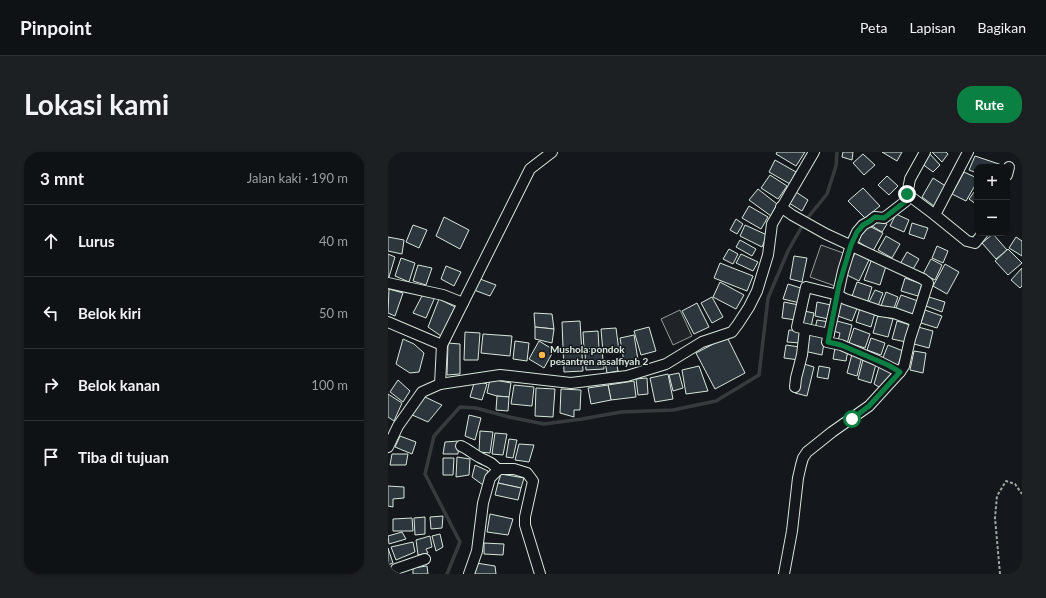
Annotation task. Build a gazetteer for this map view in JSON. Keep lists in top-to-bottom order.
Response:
{
  "places": ["Mushola pondok pesantren assalfiyah 2"],
  "page": {
    "header": "Pinpoint",
    "nav": ["Peta", "Lapisan", "Bagikan"],
    "buttons": "Rute",
    "title": "Lokasi kami",
    "heading": ["3 mnt", "Jalan kaki · 190 m"],
    "map_buttons": ["+", "−"],
    "list": [
      ["Lurus", "40 m"],
      ["Belok kiri", "50 m"],
      ["Belok kanan", "100 m"],
      "Tiba di tujuan"
    ]
  }
}
